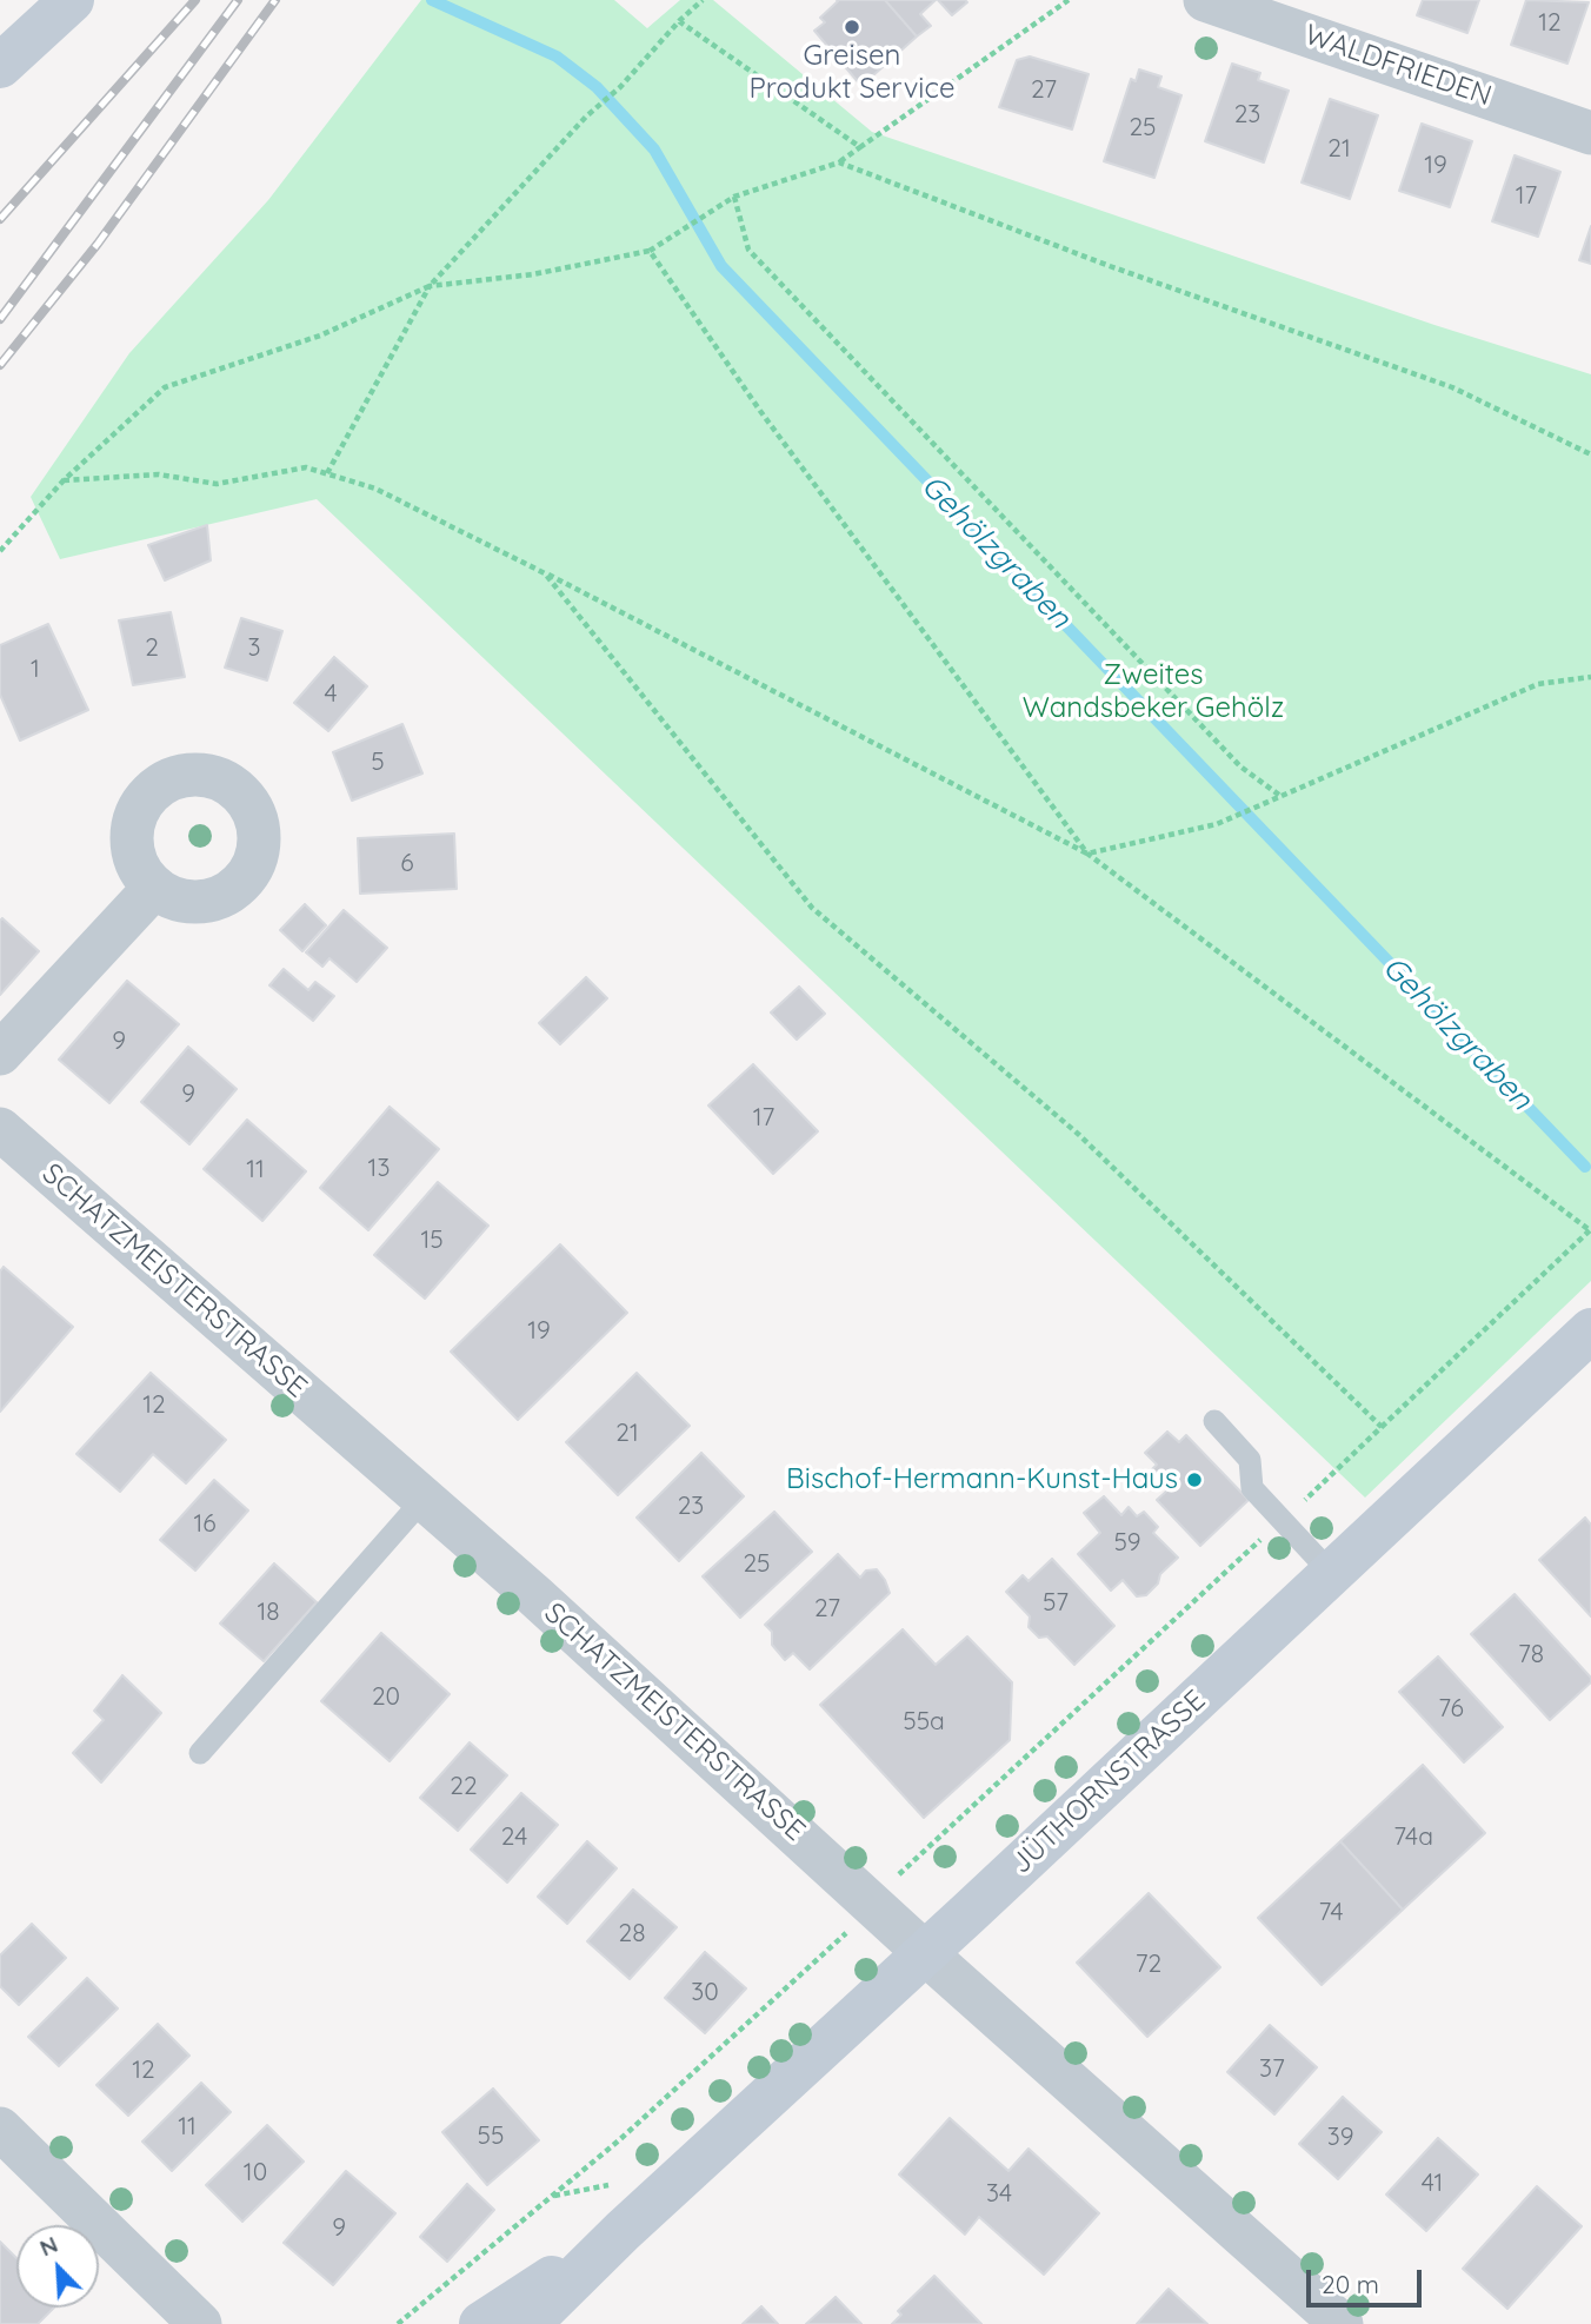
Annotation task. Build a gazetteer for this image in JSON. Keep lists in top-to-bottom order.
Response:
{
  "streets": {
    "street": ["WALDFRIEDEN", "SCHATZMEISTERSTRASSE", "JÜTHORNSTRASSE"]
  },
  "crossings": [
    ["SCHATZMEISTERSTRASSE", "JÜTHORNSTRASSE"]
  ],
  "water": ["Gehölzgraben"],
  "parks": ["Zweites Wandsbeker Gehölz"],
  "places": ["Greisen Produkt Service", "Bischof-Hermann-Kunst-Haus"],
  "house_numbers": [
    "12",
    "27",
    "23",
    "25",
    "21",
    "19",
    "17",
    "2",
    "3",
    "1",
    "4",
    "5",
    "6",
    "9",
    "9",
    "17",
    "13",
    "11",
    "15",
    "19",
    "12",
    "21",
    "23",
    "16",
    "59",
    "25",
    "57",
    "27",
    "18",
    "78",
    "20",
    "76",
    "55a",
    "22",
    "24",
    "74a",
    "74",
    "28",
    "72",
    "30",
    "37",
    "12",
    "11",
    "55",
    "39",
    "10",
    "41",
    "34",
    "9"
  ],
  "scale_bar": "20 m",
  "north": "top left"
}
